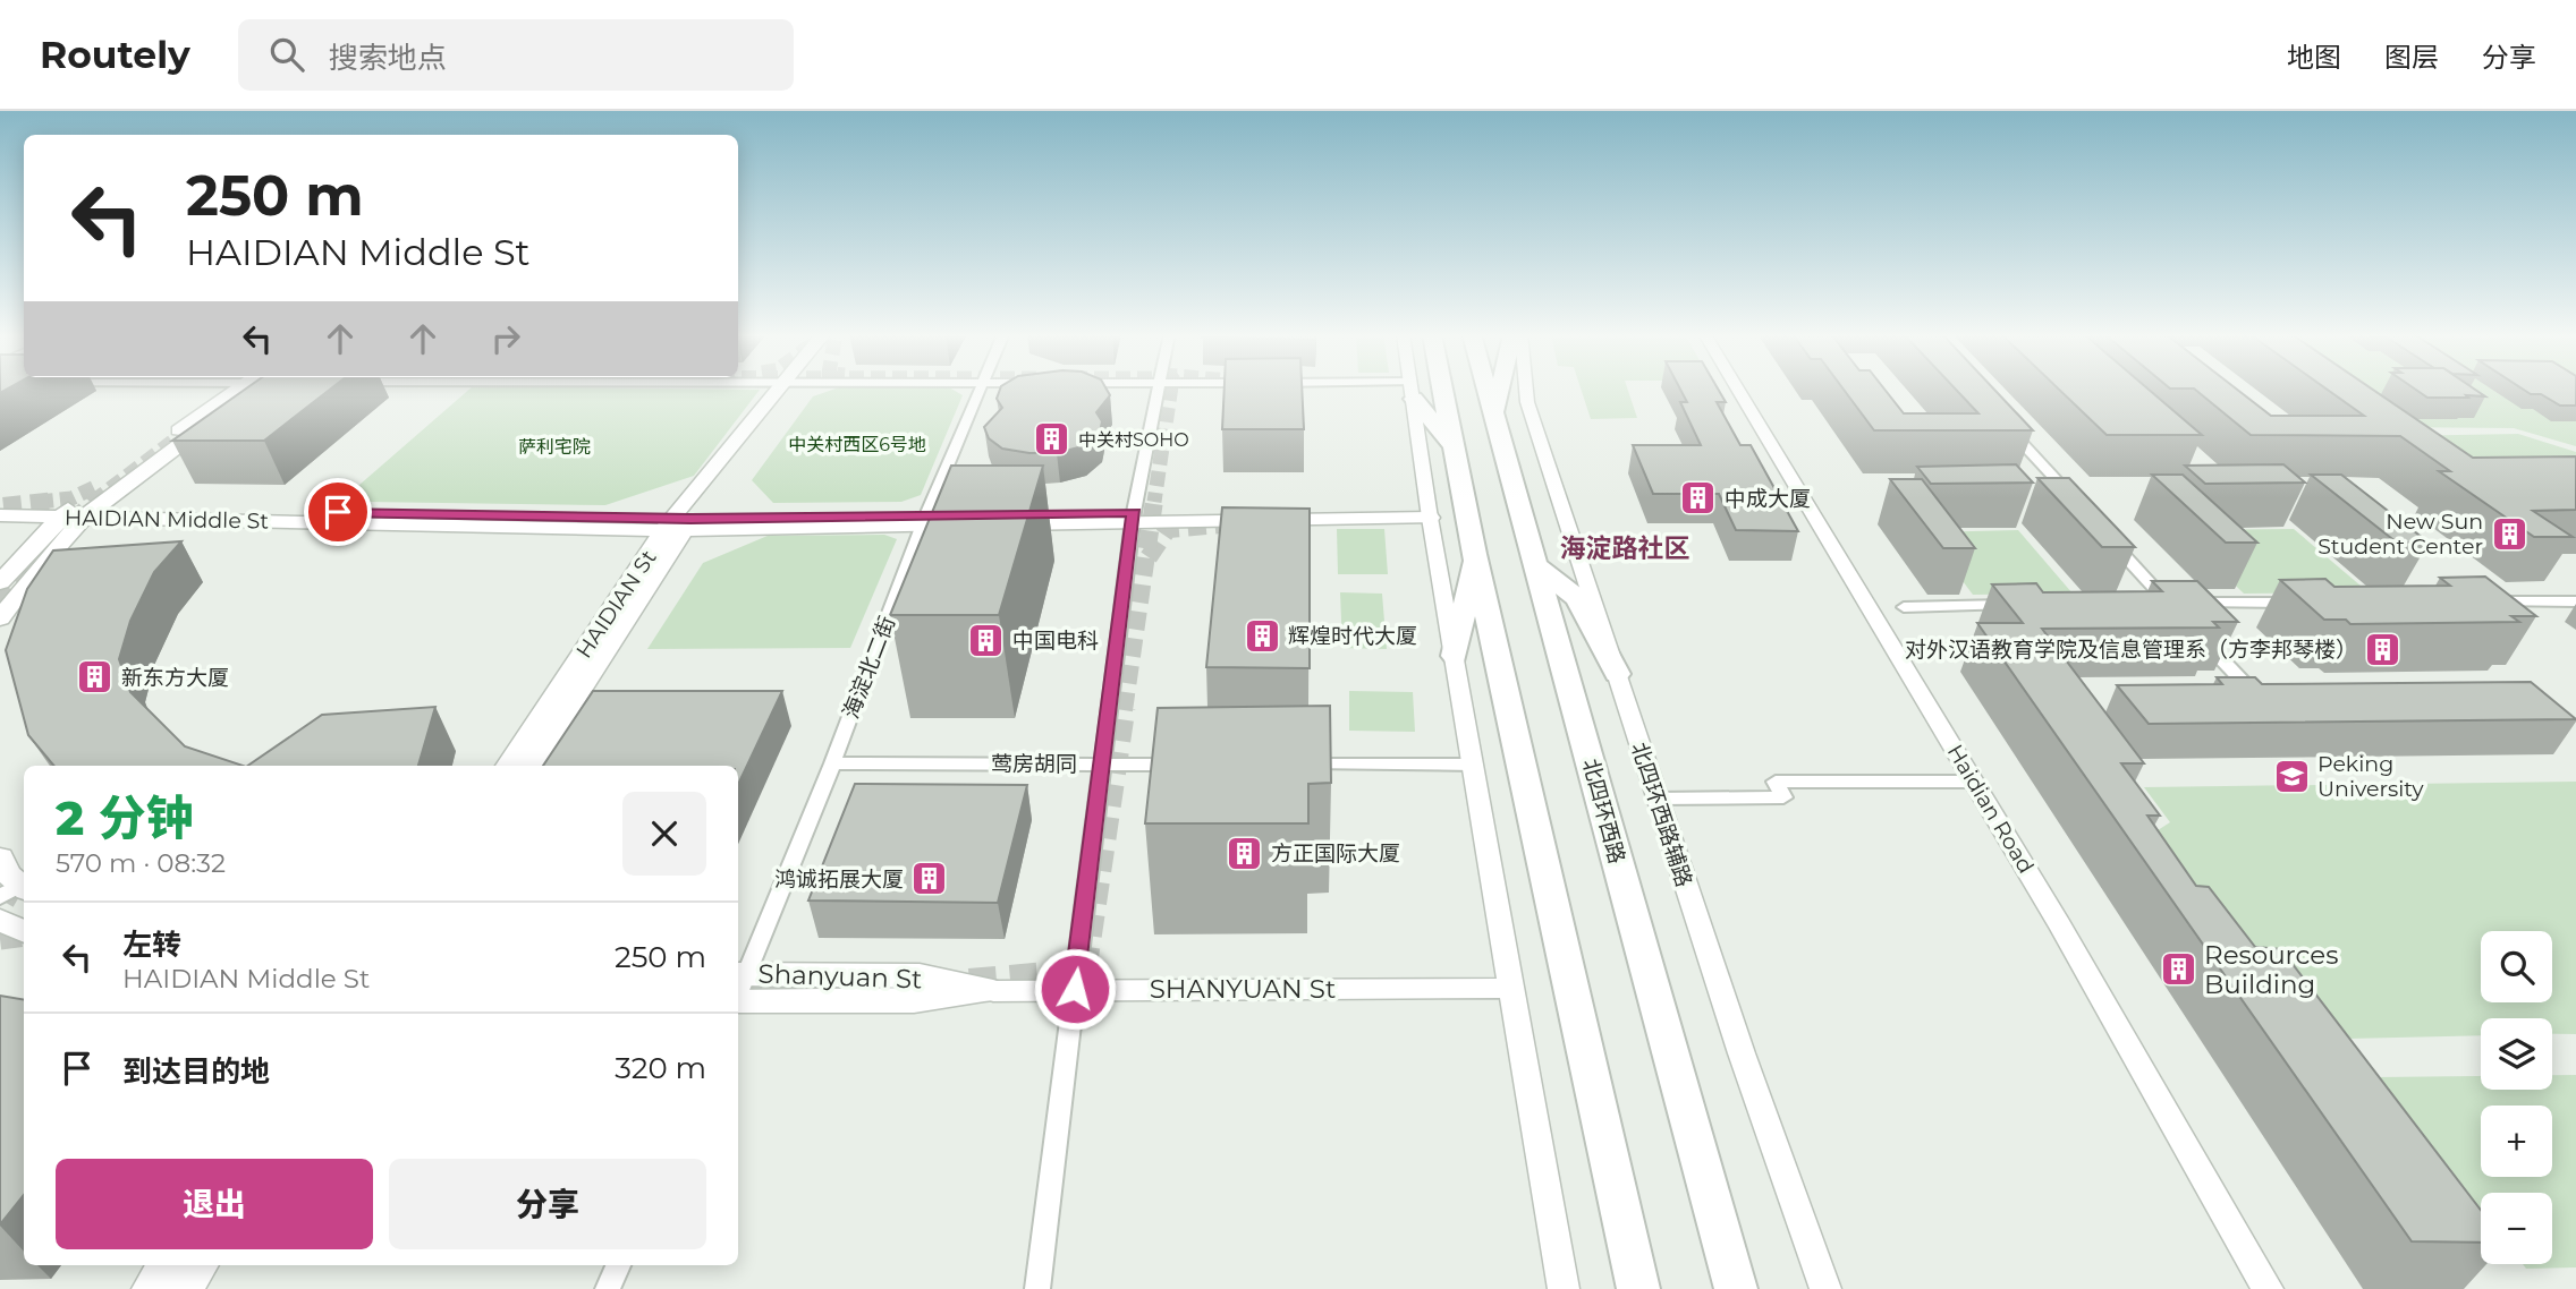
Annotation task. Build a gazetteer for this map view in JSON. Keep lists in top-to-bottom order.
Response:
{
  "streets": {
    "highway": ["北四环西路"],
    "main road": ["HAIDIAN Middle St", "HAIDIAN St", "SHANYUAN St"],
    "street": [
      "海淀北二街",
      "莺房胡同",
      "Haidian Road",
      "北四环西路辅路"
    ]
  },
  "crossings": [
    ["HAIDIAN Middle St", "HAIDIAN St"],
    ["HAIDIAN Middle St", "海淀北二街"],
    ["海淀北二街", "莺房胡同"]
  ],
  "districts": ["海淀路社区"],
  "parks": ["中关村西区6号地", "萨利宅院"],
  "places": {
    "building": [
      "中关村SOHO",
      "中成大厦",
      "New Sun Student Center",
      "辉煌时代大厦",
      "中国电科",
      "对外汉语教育学院及信息管理系（方李邦琴楼）",
      "新东方大厦",
      "方正国际大厦",
      "鸿诚拓展大厦",
      "Resources Building"
    ],
    "school or university": ["Peking University"]
  },
  "page": {
    "header": "Routely",
    "search": "搜索地点",
    "nav": ["地图", "图层", "分享"],
    "turn": ["250 m", "HAIDIAN Middle St"],
    "heading": ["2 分钟", "570 m · 08:32"],
    "list": [
      {
        "name": "左转",
        "note": "HAIDIAN Middle St",
        "value": "250 m"
      },
      {
        "name": "到达目的地",
        "value": "320 m"
      }
    ],
    "map_buttons": ["+", "−"],
    "buttons": ["退出", "分享"]
  }
}
